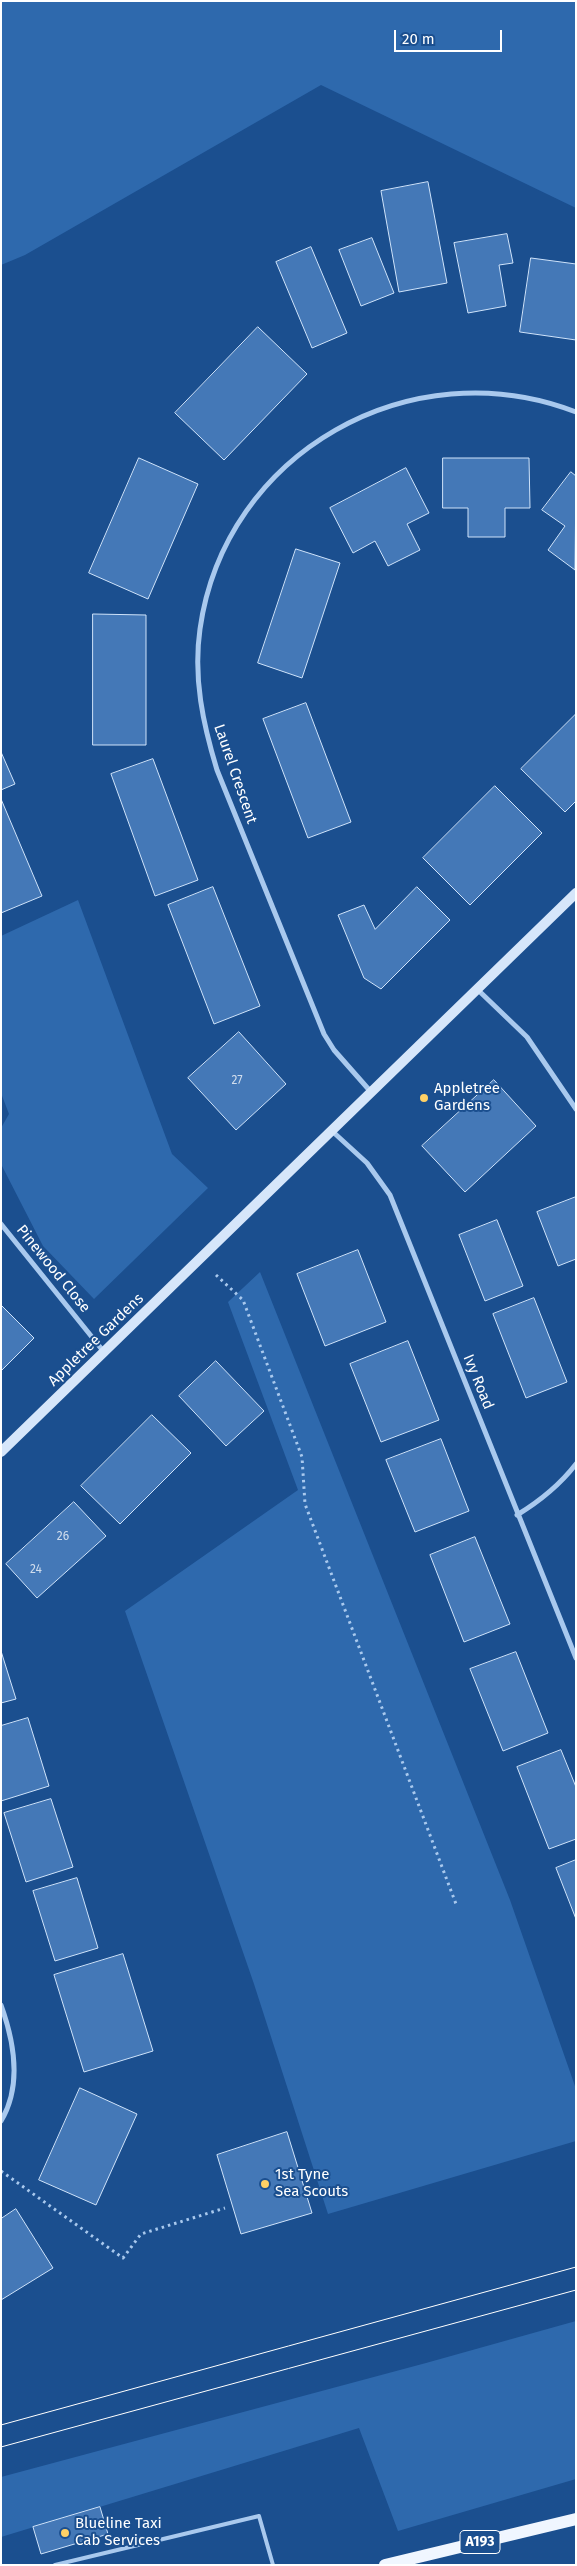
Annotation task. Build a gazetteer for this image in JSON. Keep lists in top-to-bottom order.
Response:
{
  "streets": {
    "main road": ["A193"],
    "street": [
      "Laurel Crescent",
      "Pinewood Close",
      "Appletree Gardens",
      "Ivy Road"
    ]
  },
  "crossings": [
    ["Laurel Crescent", "Appletree Gardens"],
    ["Pinewood Close", "Appletree Gardens"],
    ["Appletree Gardens", "Ivy Road"]
  ],
  "places": ["Appletree Gardens", "1st Tyne Sea Scouts", "Blueline Taxi Cab Services"],
  "house_numbers": ["27", "26", "24"],
  "scale_bar": "20 m"
}
